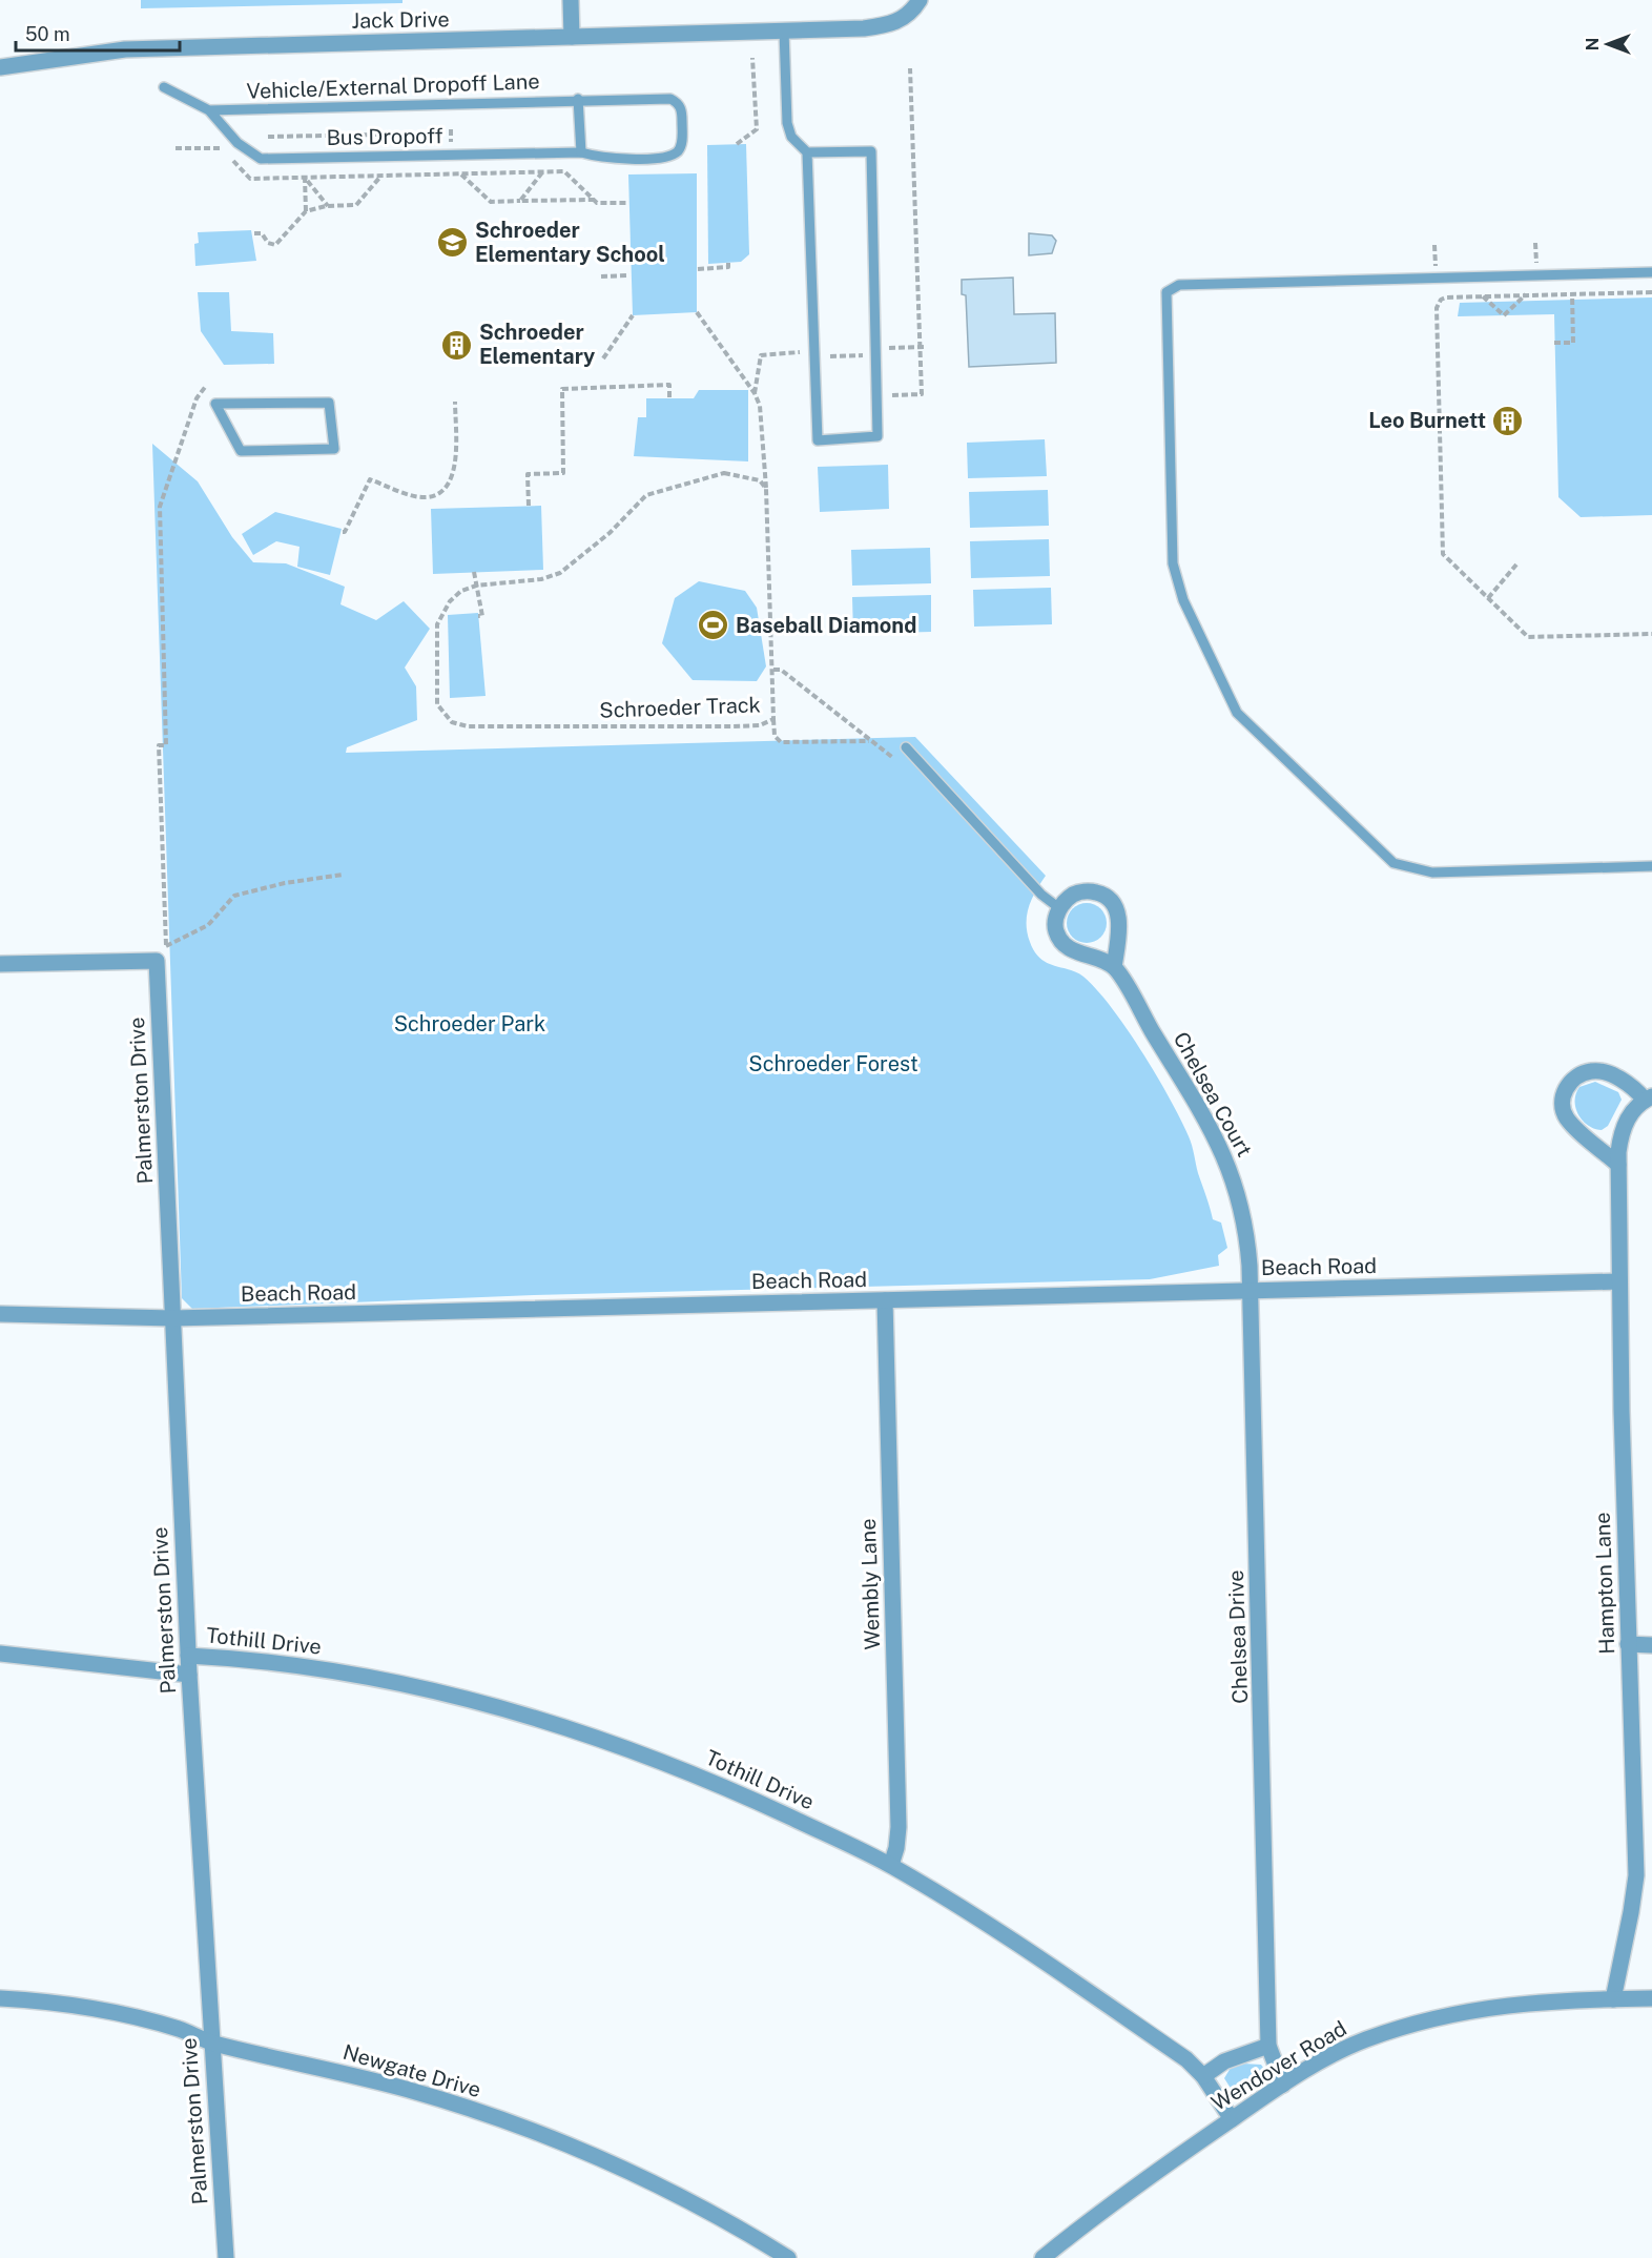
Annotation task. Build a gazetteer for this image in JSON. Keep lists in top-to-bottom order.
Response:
{
  "streets": {
    "street": [
      "Jack Drive",
      "Chelsea Court",
      "Palmerston Drive",
      "Beach Road",
      "Hampton Lane",
      "Wembly Lane",
      "Chelsea Drive",
      "Tothill Drive",
      "Wendover Road",
      "Newgate Drive"
    ],
    "lane": ["Vehicle/External Dropoff Lane", "Bus Dropoff"],
    "path": ["Schroeder Track"]
  },
  "crossings": [
    ["Vehicle/External Dropoff Lane", "Bus Dropoff"],
    ["Chelsea Court", "Beach Road"],
    ["Chelsea Court", "Chelsea Drive"],
    ["Palmerston Drive", "Beach Road"],
    ["Palmerston Drive", "Tothill Drive"],
    ["Palmerston Drive", "Newgate Drive"],
    ["Beach Road", "Hampton Lane"],
    ["Beach Road", "Wembly Lane"],
    ["Beach Road", "Chelsea Drive"],
    ["Hampton Lane", "Wendover Road"],
    ["Wembly Lane", "Tothill Drive"],
    ["Chelsea Drive", "Wendover Road"],
    ["Tothill Drive", "Wendover Road"]
  ],
  "parks": ["Schroeder Park", "Schroeder Forest"],
  "places": {
    "school or university": ["Schroeder Elementary School"],
    "building": ["Schroeder Elementary", "Leo Burnett"],
    "sports": ["Baseball Diamond"]
  },
  "scale_bar": "50 m",
  "north": "left"
}
